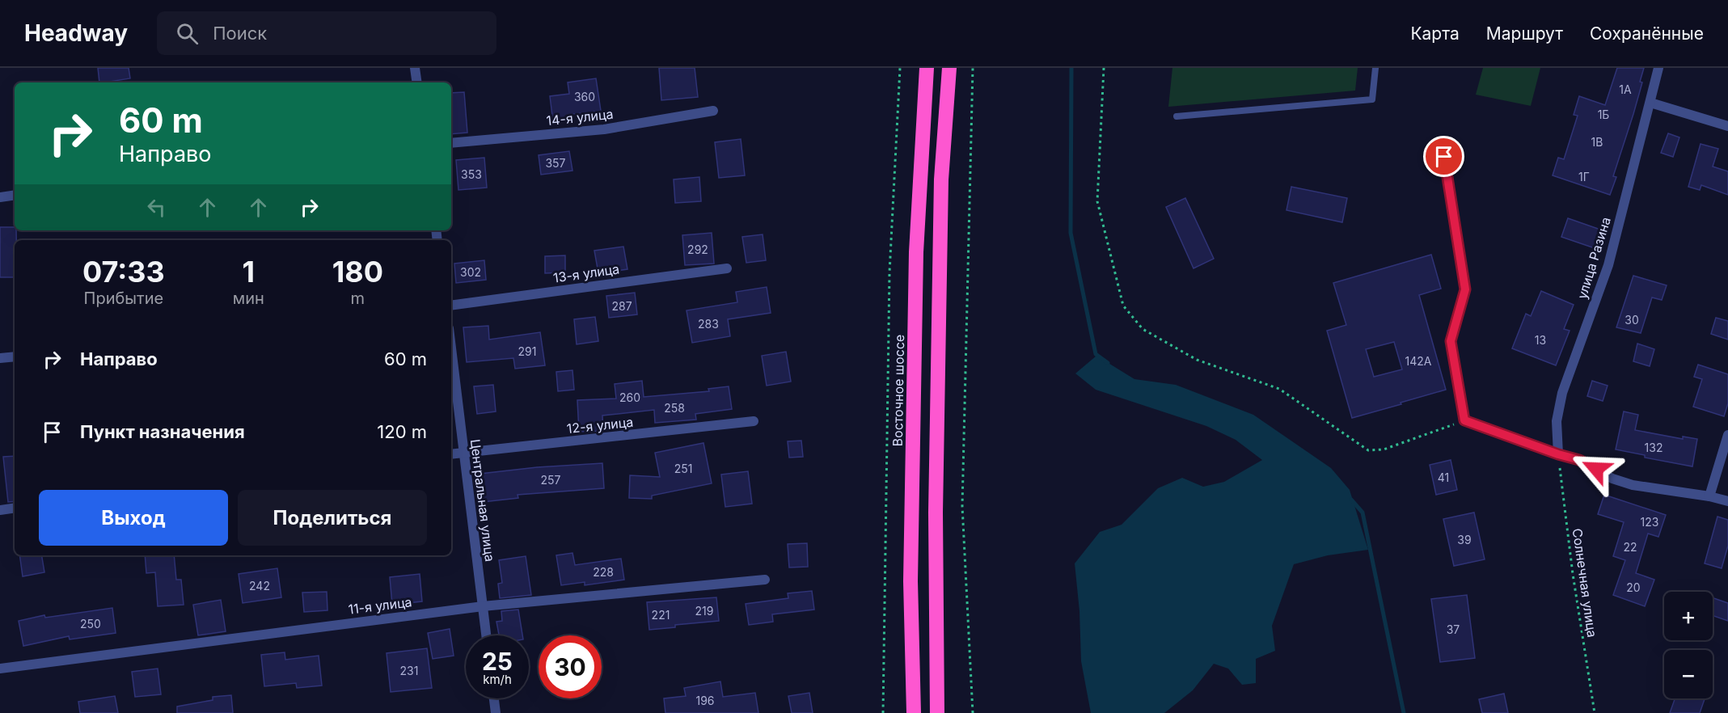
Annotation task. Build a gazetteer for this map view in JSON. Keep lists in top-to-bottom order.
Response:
{
  "streets": {
    "highway": ["Восточное шоссе"],
    "street": [
      "14-я улица",
      "улица Разина",
      "13-я улица",
      "12-я улица",
      "Центральная улица",
      "11-я улица"
    ],
    "path": ["Солнечная улица"]
  },
  "crossings": [
    ["улица Разина", "Солнечная улица"],
    ["12-я улица", "Центральная улица"],
    ["Центральная улица", "11-я улица"]
  ],
  "house_numbers": [
    "1А",
    "360",
    "1Б",
    "1В",
    "357",
    "353",
    "1Г",
    "292",
    "302",
    "287",
    "30",
    "283",
    "1З",
    "291",
    "142А",
    "260",
    "258",
    "132",
    "251",
    "41",
    "257",
    "123",
    "39",
    "22",
    "228",
    "242",
    "20",
    "219",
    "221",
    "250",
    "37",
    "231",
    "196"
  ],
  "page": {
    "header": "Headway",
    "search": "Поиск",
    "nav": ["Карта", "Маршрут", "Сохранённые"],
    "turn": ["60 m", "Направо"],
    "eta": [
      "07:33",
      "Прибытие",
      "1",
      "мин",
      "180",
      "m"
    ],
    "list": [
      {
        "name": "Направо",
        "value": "60 m"
      },
      {
        "name": "Пункт назначения",
        "value": "120 m"
      }
    ],
    "buttons": ["Выход", "Поделиться"],
    "map_buttons": ["+", "−"],
    "speed": "25 km/h",
    "limit": "30"
  }
}
